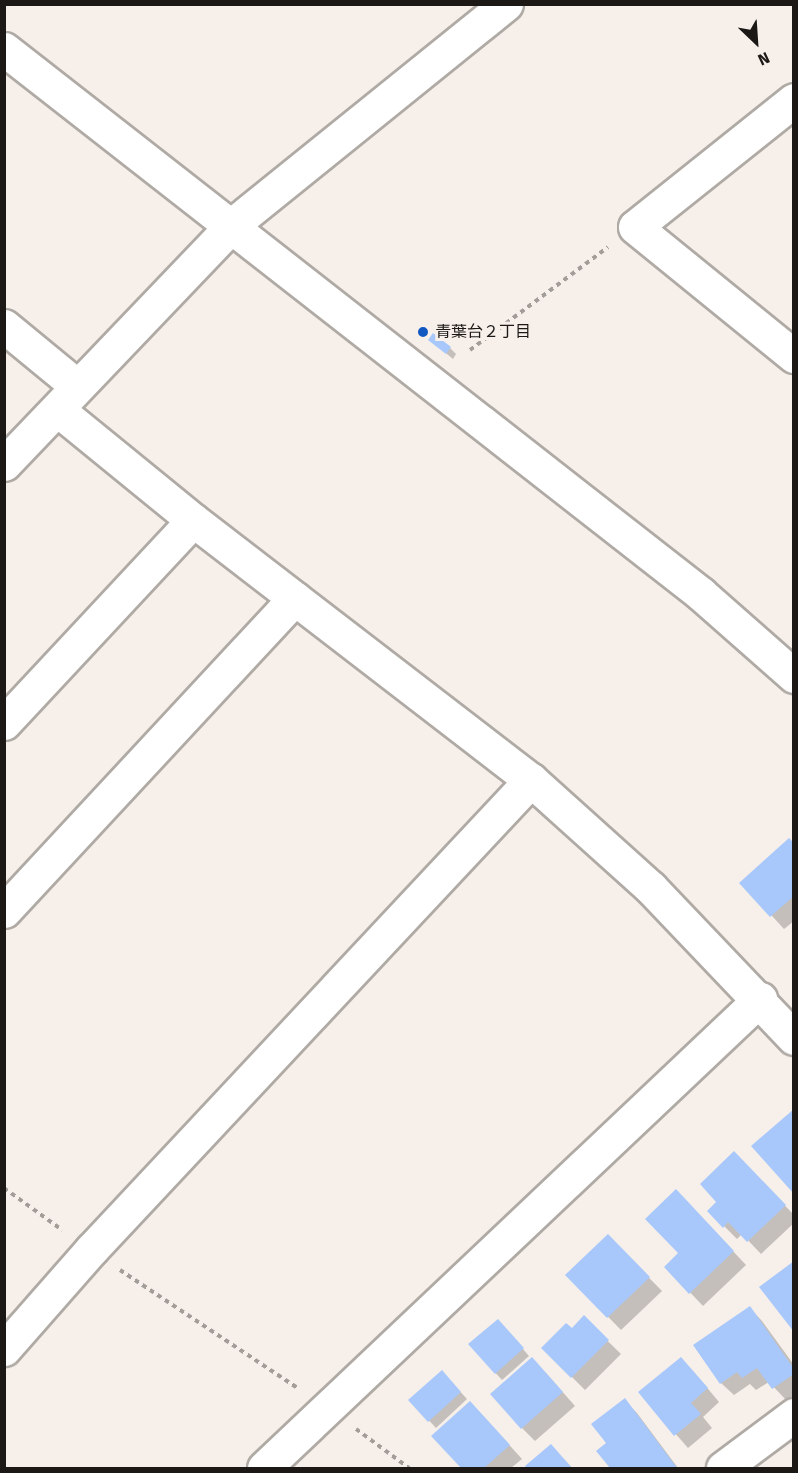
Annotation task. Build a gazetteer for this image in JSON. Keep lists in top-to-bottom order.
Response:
{
  "places": ["青葉台２丁目"],
  "north": "bottom right"
}
